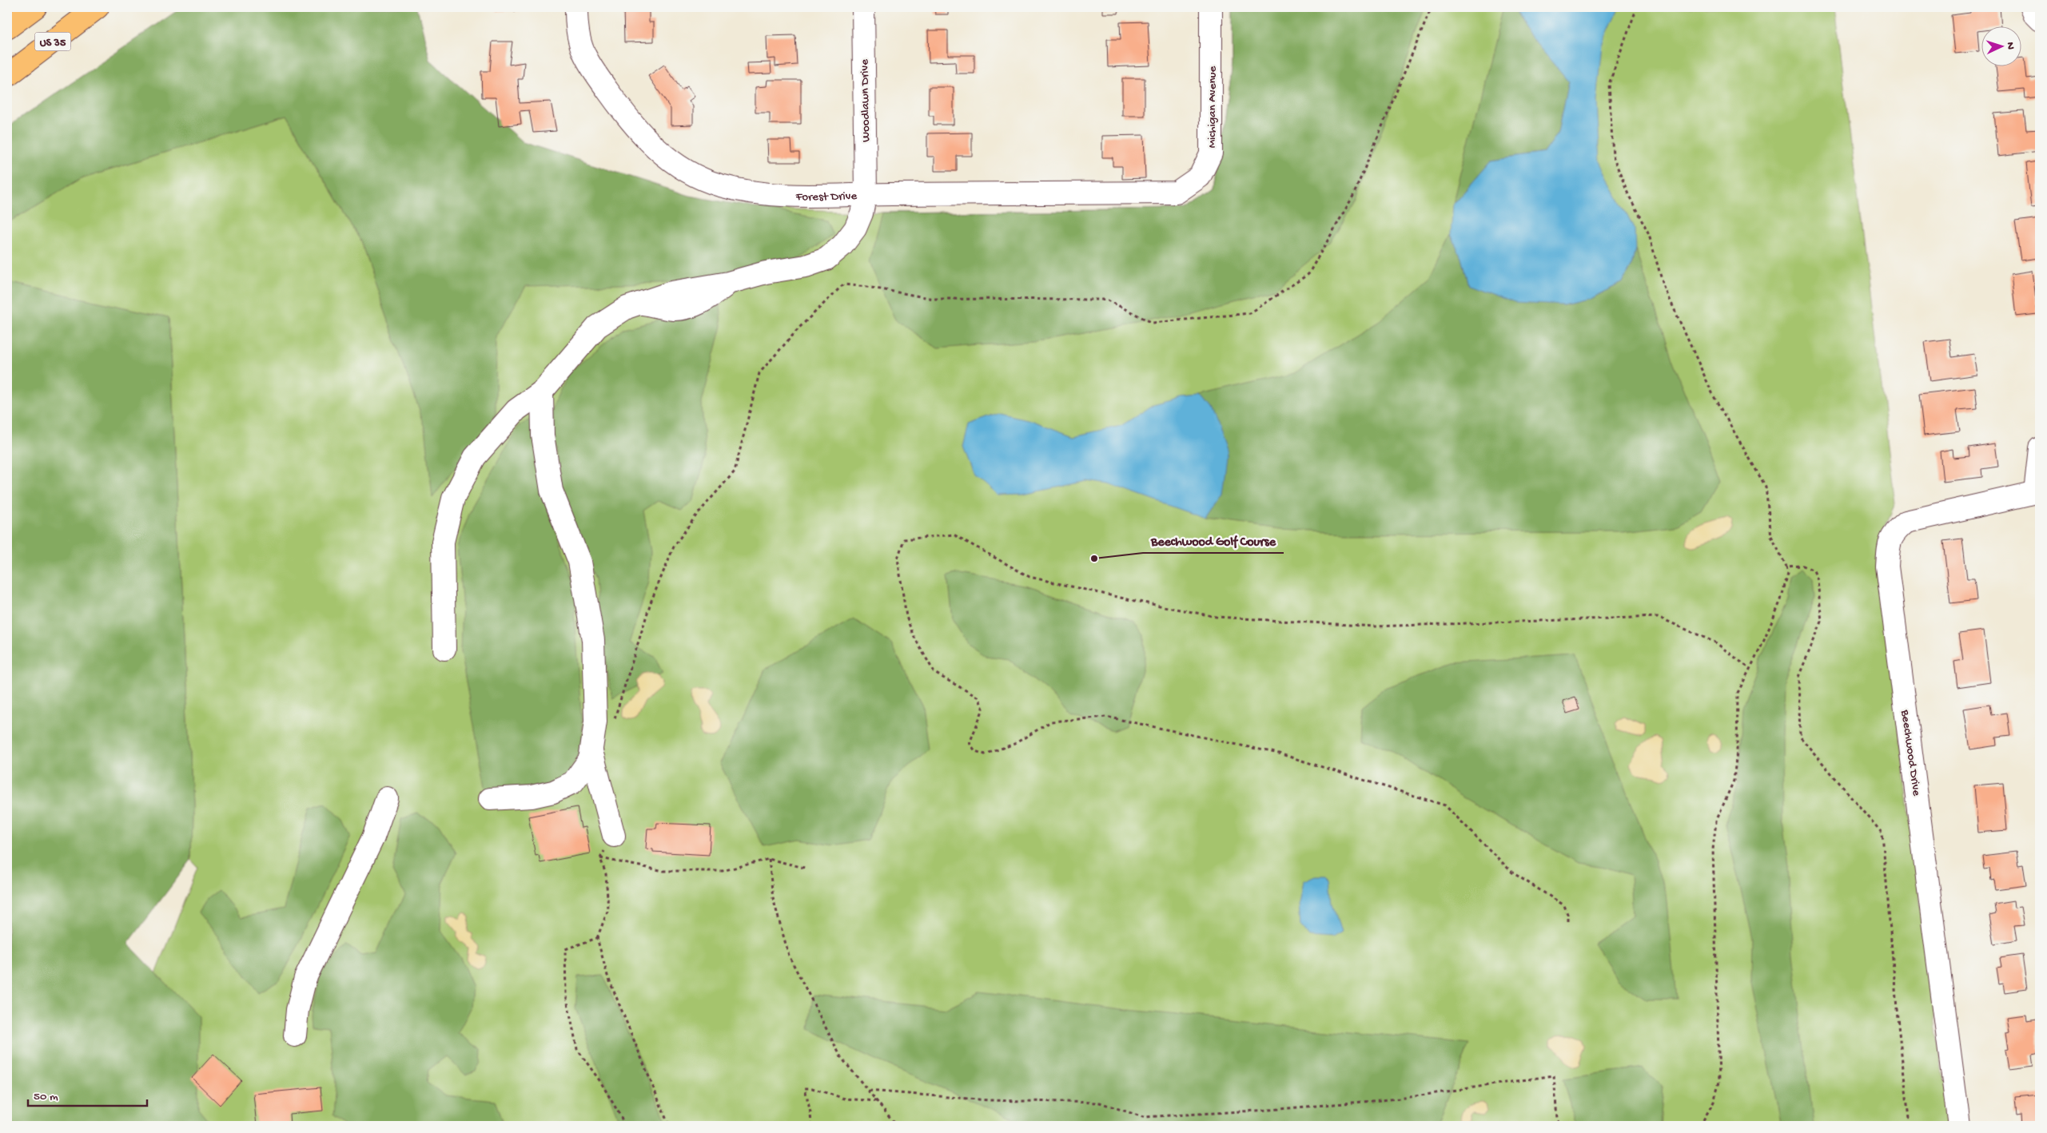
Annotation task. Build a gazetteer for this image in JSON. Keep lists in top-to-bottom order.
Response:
{
  "streets": {
    "main road": ["US 35"],
    "street": [
      "Woodlawn Drive",
      "Michigan Avenue",
      "Forest Drive",
      "Beechwood Drive"
    ]
  },
  "crossings": [
    ["Woodlawn Drive", "Forest Drive"],
    ["Michigan Avenue", "Forest Drive"]
  ],
  "places": ["Beechwood Golf Course"],
  "scale_bar": "50 m",
  "north": "right"
}
